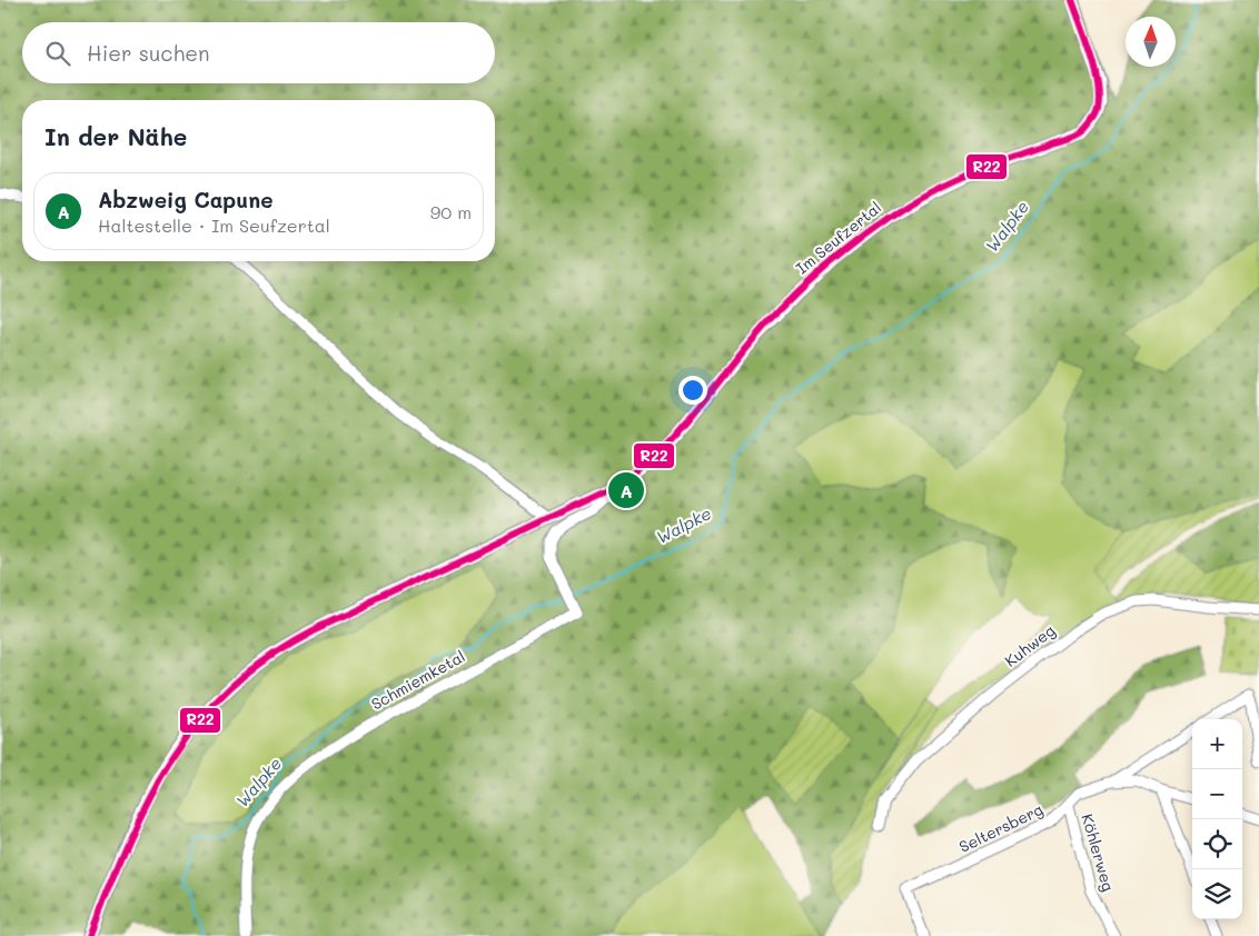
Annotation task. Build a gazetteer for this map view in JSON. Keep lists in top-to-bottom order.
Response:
{
  "streets": {
    "main road": ["Im Seufzertal"],
    "street": [
      "Kuhweg",
      "Schmiemketal",
      "Seltersberg",
      "Köhlerweg"
    ]
  },
  "crossings": [
    ["Im Seufzertal", "Schmiemketal"],
    ["Seltersberg", "Köhlerweg"]
  ],
  "water": ["Walpke"],
  "lines": ["transit line R22"],
  "north": "top",
  "page": {
    "search": "Hier suchen",
    "heading": "In der Nähe",
    "list": [
      {
        "mark": "A",
        "name": "Abzweig Capune",
        "note": "Haltestelle · Im Seufzertal",
        "value": "90 m"
      }
    ],
    "pins": "A",
    "map_buttons": ["+", "−"]
  }
}
